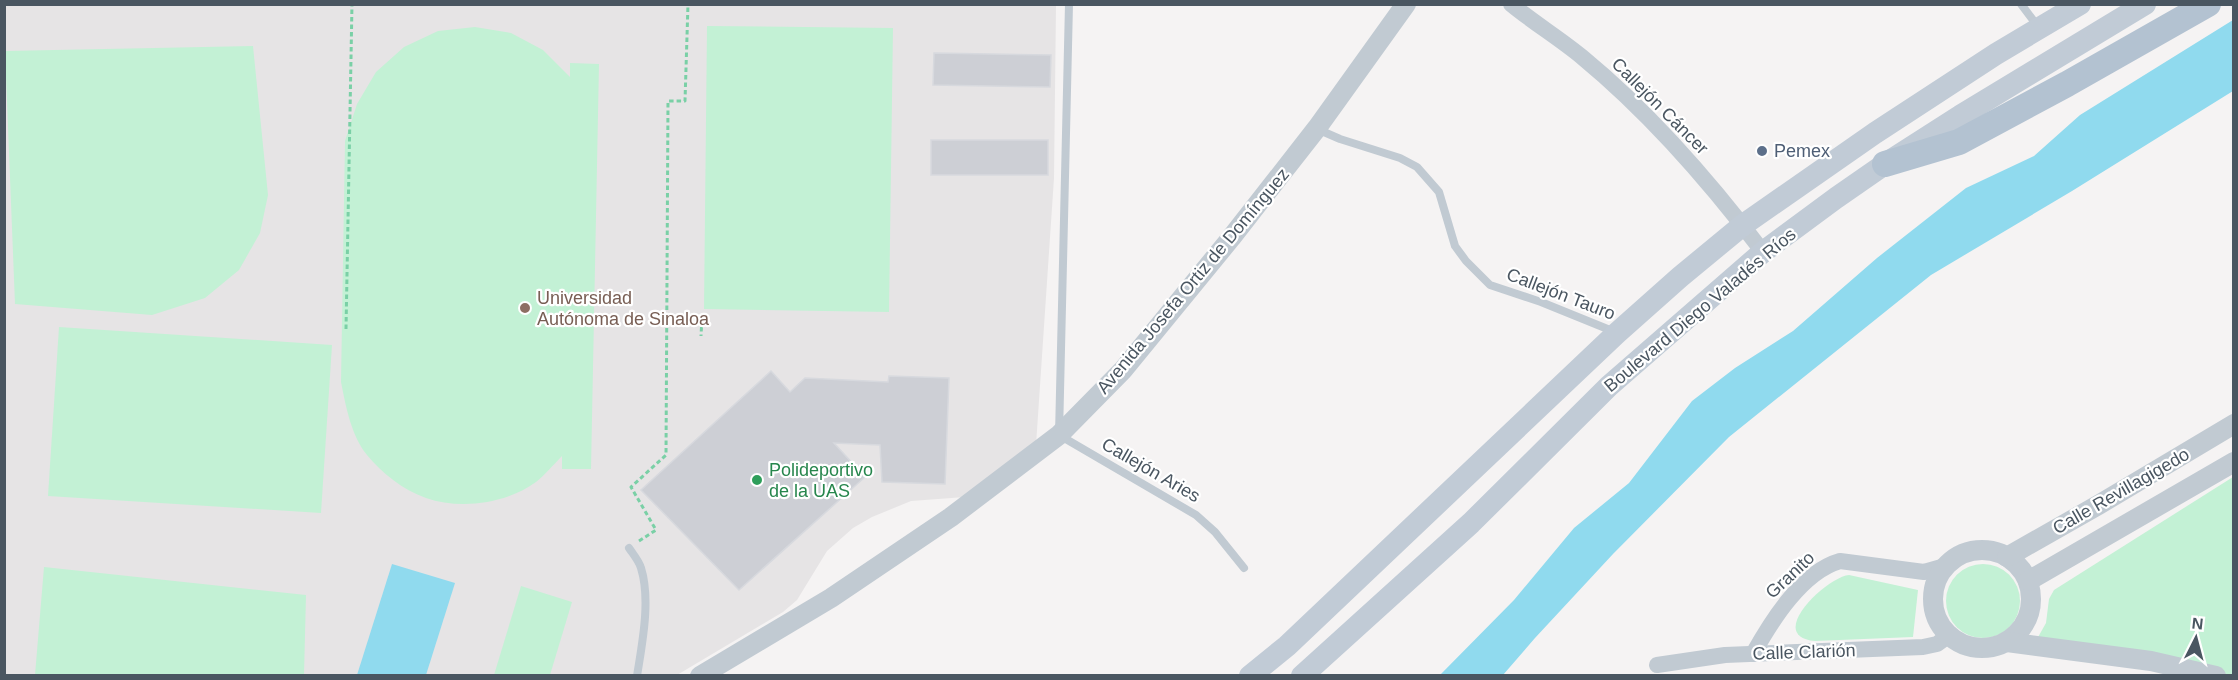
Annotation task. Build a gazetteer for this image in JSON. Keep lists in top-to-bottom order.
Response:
{
  "streets": {
    "main road": ["Boulevard Diego Valadés Ríos"],
    "street": [
      "Callejón Cáncer",
      "Avenida Josefa Ortiz de Domínguez",
      "Calle Revillagigedo",
      "Granito",
      "Calle Clarión"
    ],
    "lane": ["Callejón Tauro", "Callejón Aries"]
  },
  "crossings": [
    ["Callejón Cáncer", "Boulevard Diego Valadés Ríos"],
    ["Avenida Josefa Ortiz de Domínguez", "Callejón Tauro"],
    ["Avenida Josefa Ortiz de Domínguez", "Callejón Aries"],
    ["Callejón Tauro", "Boulevard Diego Valadés Ríos"],
    ["Calle Revillagigedo", "Granito"],
    ["Calle Revillagigedo", "Calle Clarión"],
    ["Granito", "Calle Clarión"]
  ],
  "places": ["Pemex", "Universidad Autónoma de Sinaloa", "Polideportivo de la UAS"],
  "north": "top"
}
